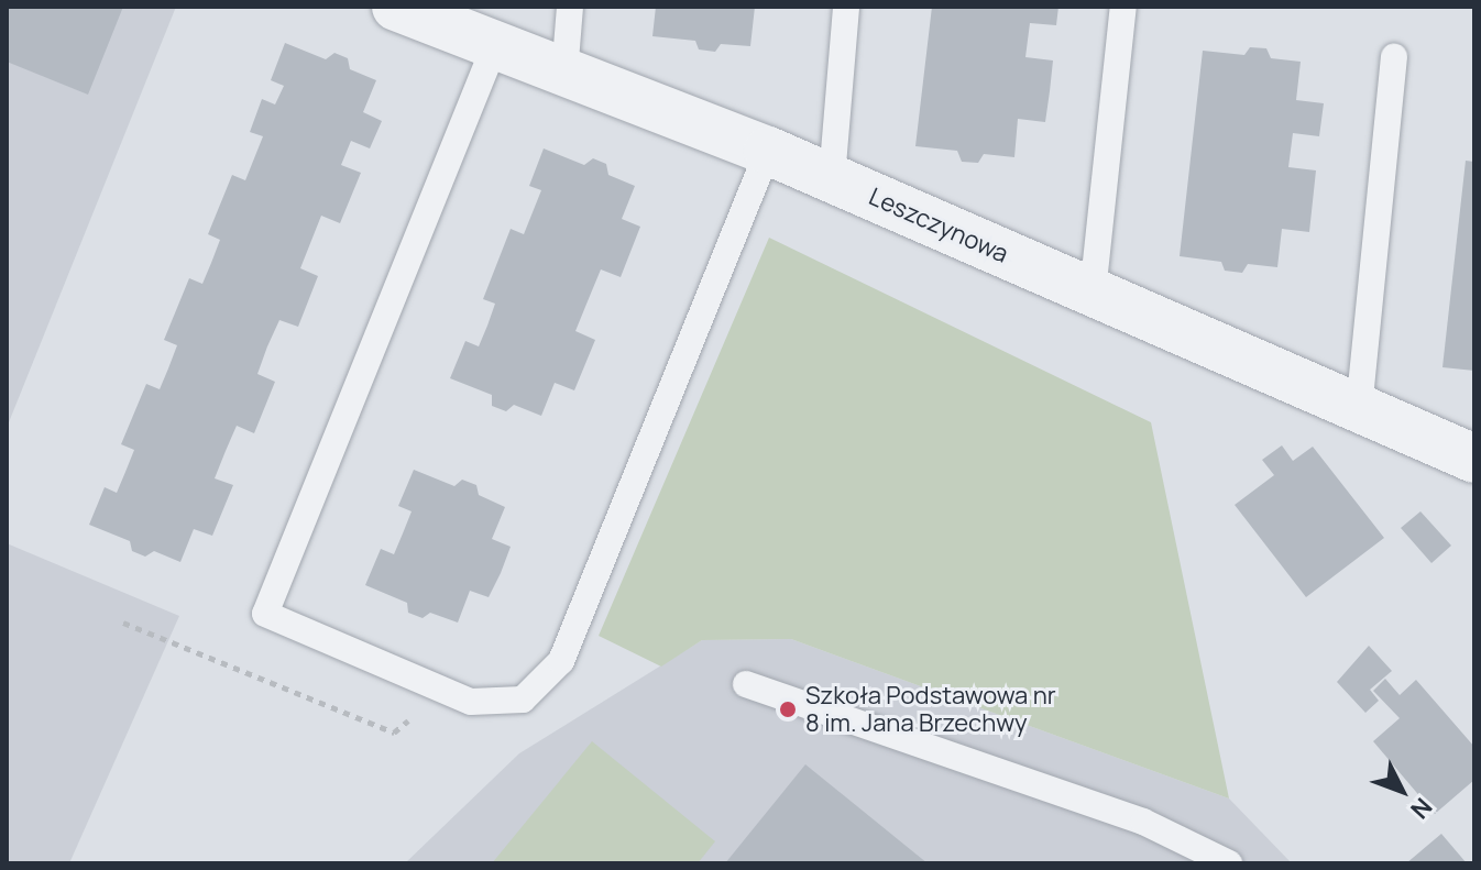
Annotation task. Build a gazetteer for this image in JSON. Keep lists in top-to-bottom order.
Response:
{
  "streets": {
    "street": ["Leszczynowa"]
  },
  "places": ["Szkoła Podstawowa nr 8 im. Jana Brzechwy"],
  "north": "bottom right"
}
